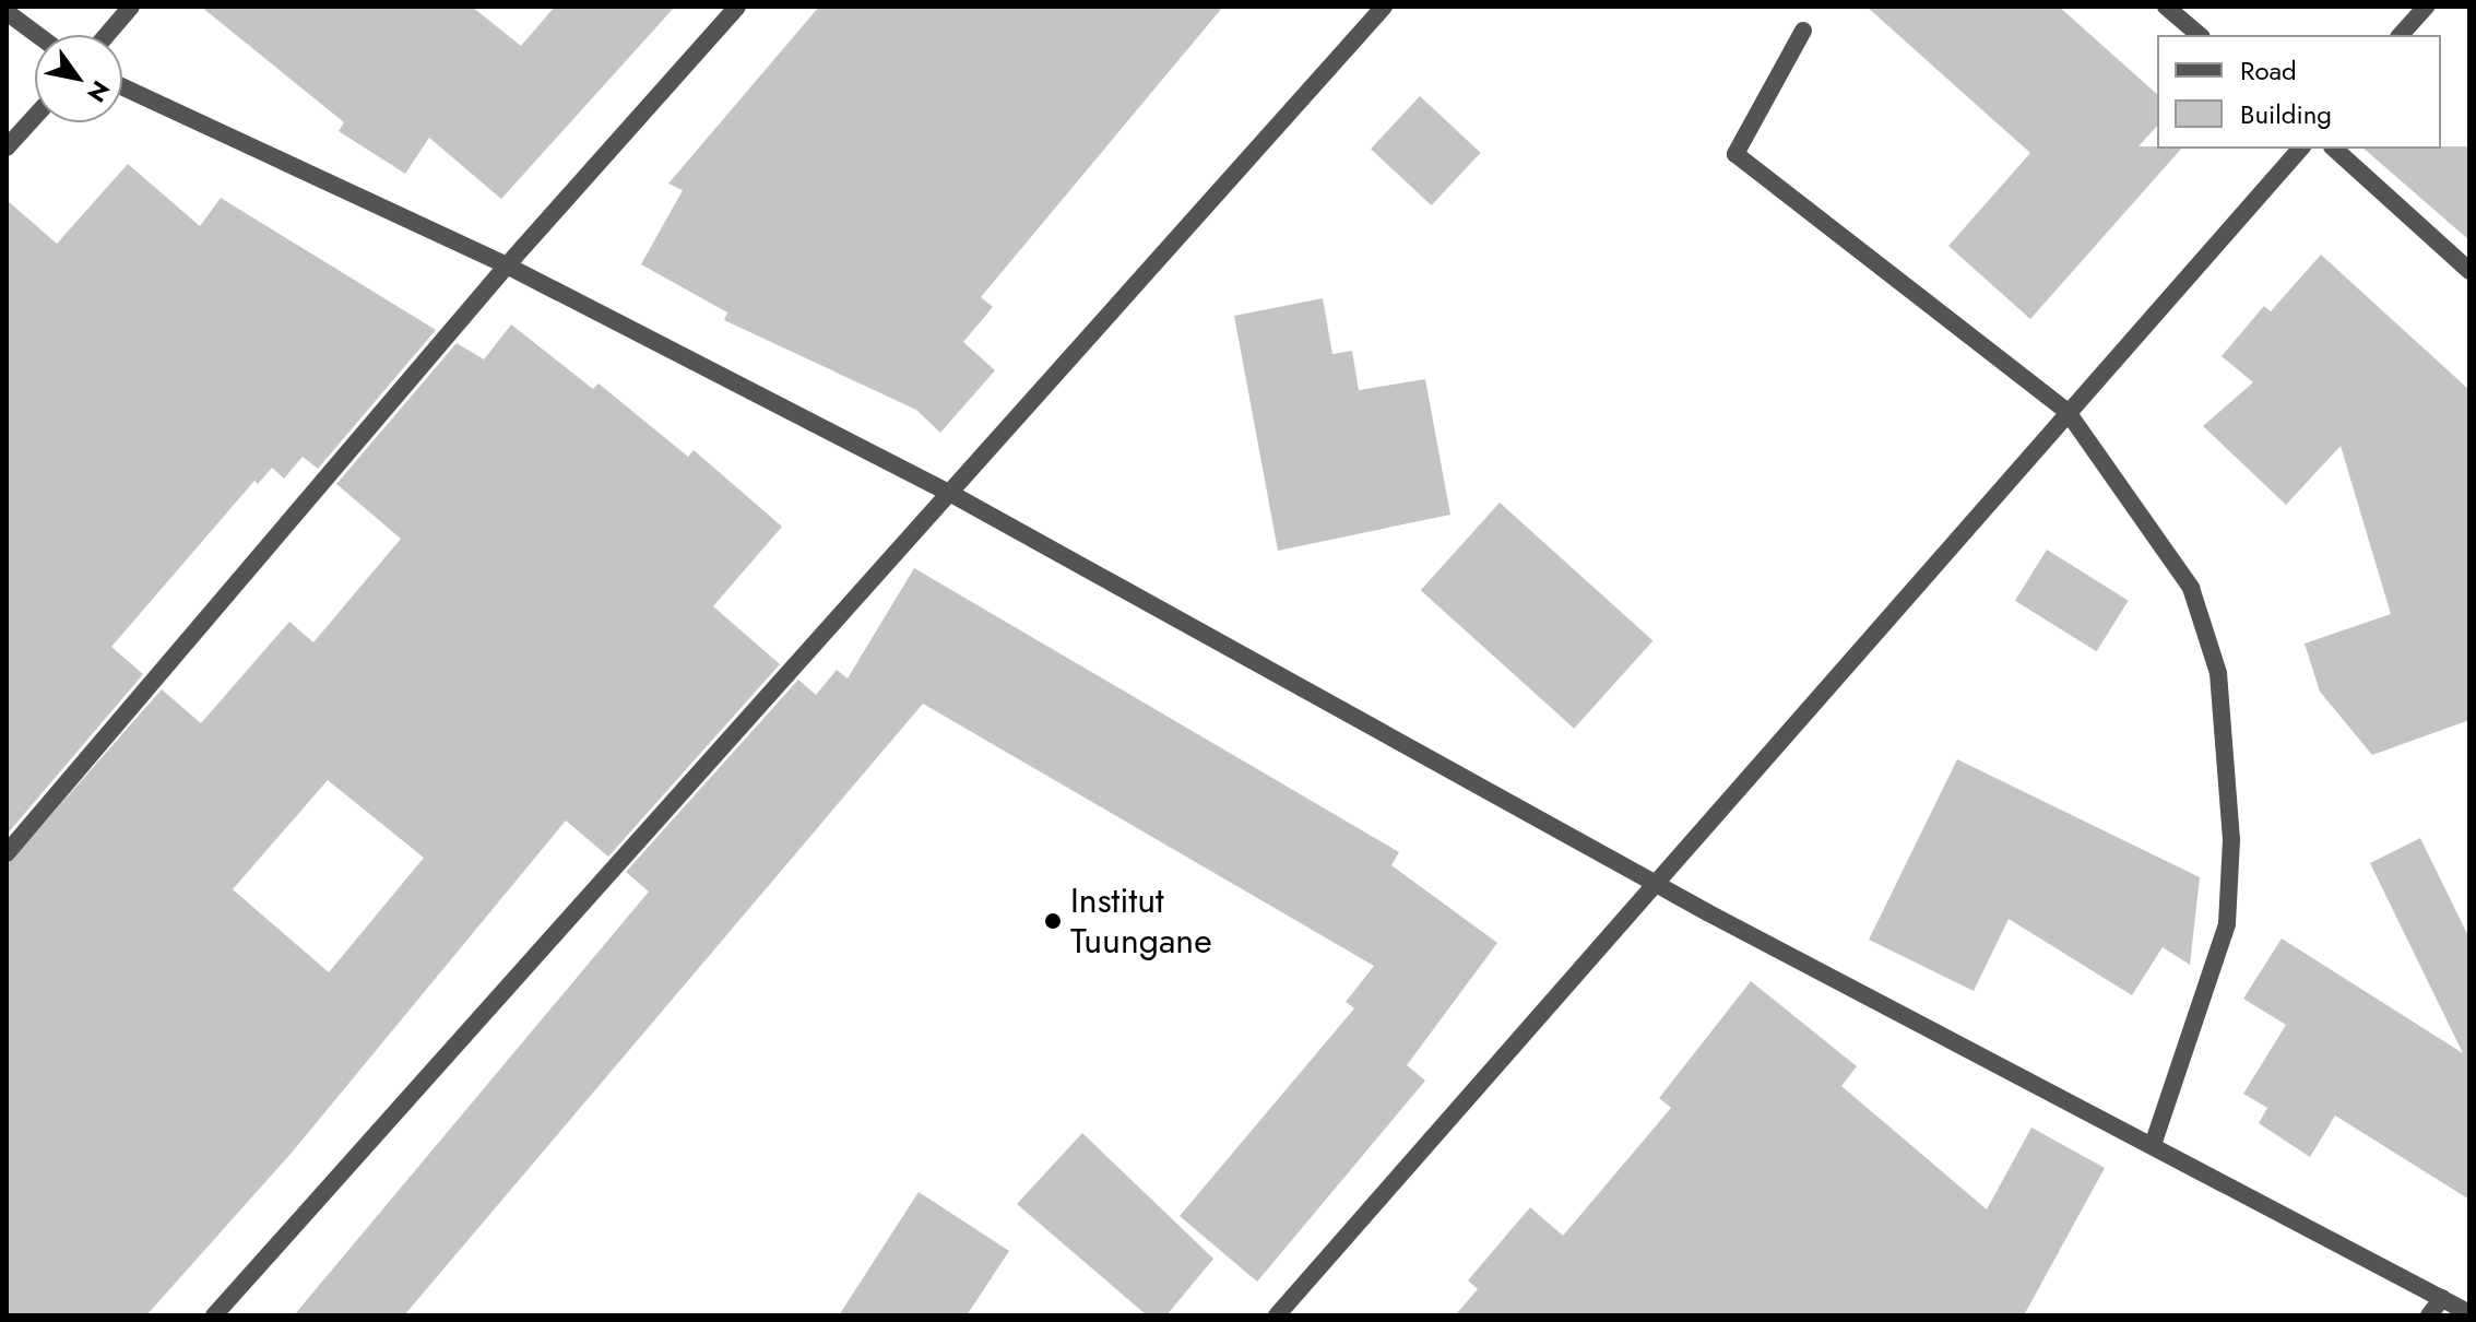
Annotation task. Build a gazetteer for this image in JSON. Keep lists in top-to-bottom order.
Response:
{
  "places": ["Institut Tuungane"],
  "legend": ["Road", "Building"],
  "north": "bottom right"
}
